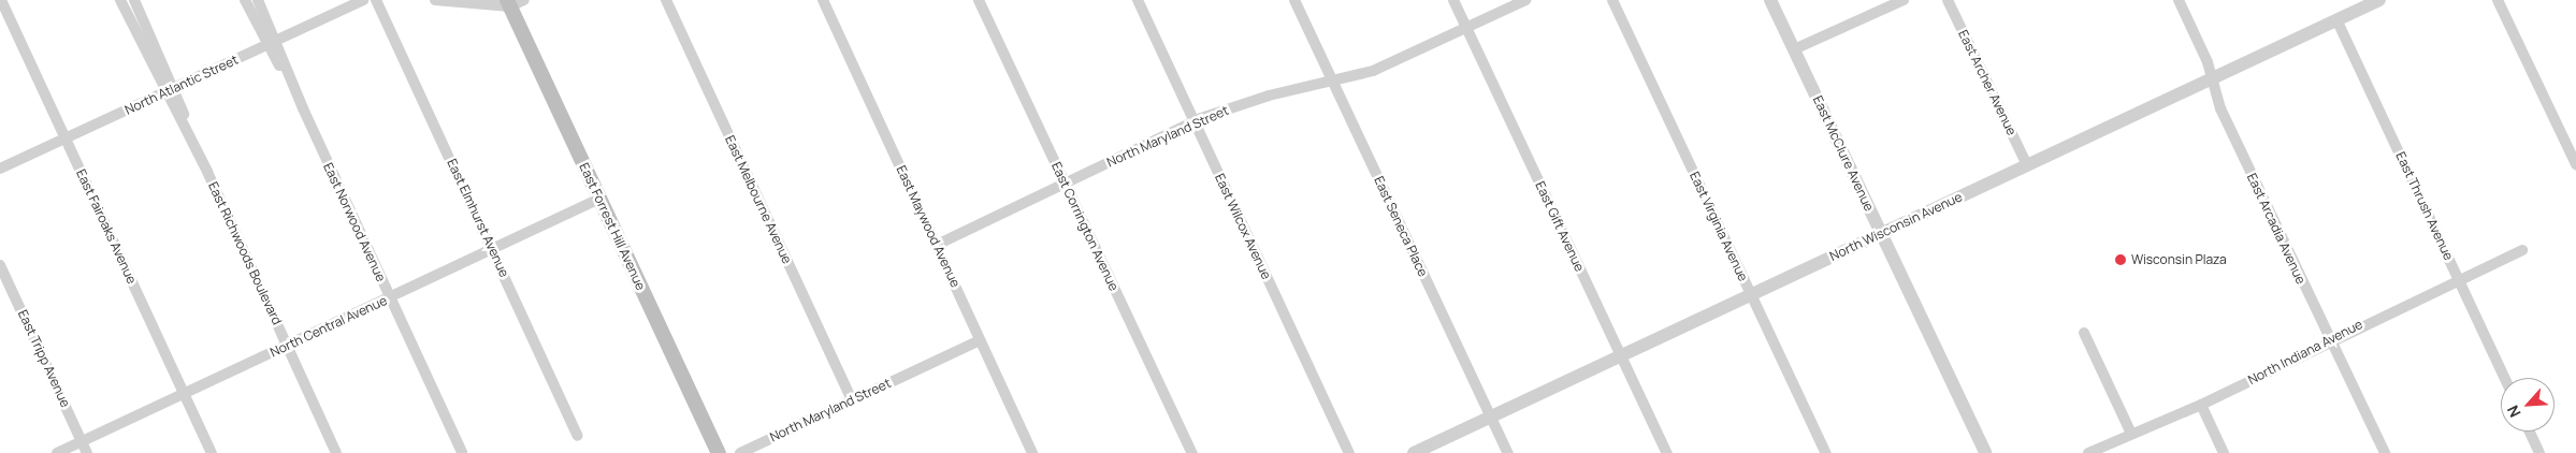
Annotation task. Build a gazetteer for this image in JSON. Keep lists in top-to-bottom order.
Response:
{
  "streets": {
    "main road": ["East Forrest Hill Avenue"],
    "street": [
      "East Archer Avenue",
      "North Atlantic Street",
      "North Maryland Street",
      "East McClure Avenue",
      "East Melbourne Avenue",
      "East Thrush Avenue",
      "East Elmhurst Avenue",
      "East Norwood Avenue",
      "East Fairoaks Avenue",
      "East Maywood Avenue",
      "East Corrington Avenue",
      "East Wilcox Avenue",
      "East Seneca Place",
      "East Gift Avenue",
      "East Virginia Avenue",
      "North Wisconsin Avenue",
      "East Arcadia Avenue",
      "East Richwoods Boulevard",
      "North Central Avenue",
      "North Indiana Avenue",
      "East Tripp Avenue"
    ]
  },
  "crossings": [
    ["East Archer Avenue", "North Wisconsin Avenue"],
    ["North Atlantic Street", "East Norwood Avenue"],
    ["North Atlantic Street", "East Fairoaks Avenue"],
    ["North Atlantic Street", "East Richwoods Boulevard"],
    ["North Maryland Street", "East Melbourne Avenue"],
    ["North Maryland Street", "East Maywood Avenue"],
    ["North Maryland Street", "East Corrington Avenue"],
    ["North Maryland Street", "East Wilcox Avenue"],
    ["North Maryland Street", "East Seneca Place"],
    ["North Maryland Street", "East Gift Avenue"],
    ["East McClure Avenue", "North Wisconsin Avenue"],
    ["East Thrush Avenue", "North Wisconsin Avenue"],
    ["East Thrush Avenue", "North Indiana Avenue"],
    ["East Elmhurst Avenue", "North Central Avenue"],
    ["East Norwood Avenue", "North Central Avenue"],
    ["East Fairoaks Avenue", "North Central Avenue"],
    ["East Forrest Hill Avenue", "North Central Avenue"],
    ["East Seneca Place", "North Wisconsin Avenue"],
    ["East Gift Avenue", "North Wisconsin Avenue"],
    ["East Virginia Avenue", "North Wisconsin Avenue"],
    ["North Wisconsin Avenue", "East Arcadia Avenue"],
    ["East Arcadia Avenue", "North Indiana Avenue"],
    ["East Richwoods Boulevard", "North Central Avenue"],
    ["North Central Avenue", "East Tripp Avenue"]
  ],
  "places": ["Wisconsin Plaza"],
  "north": "bottom left"
}
